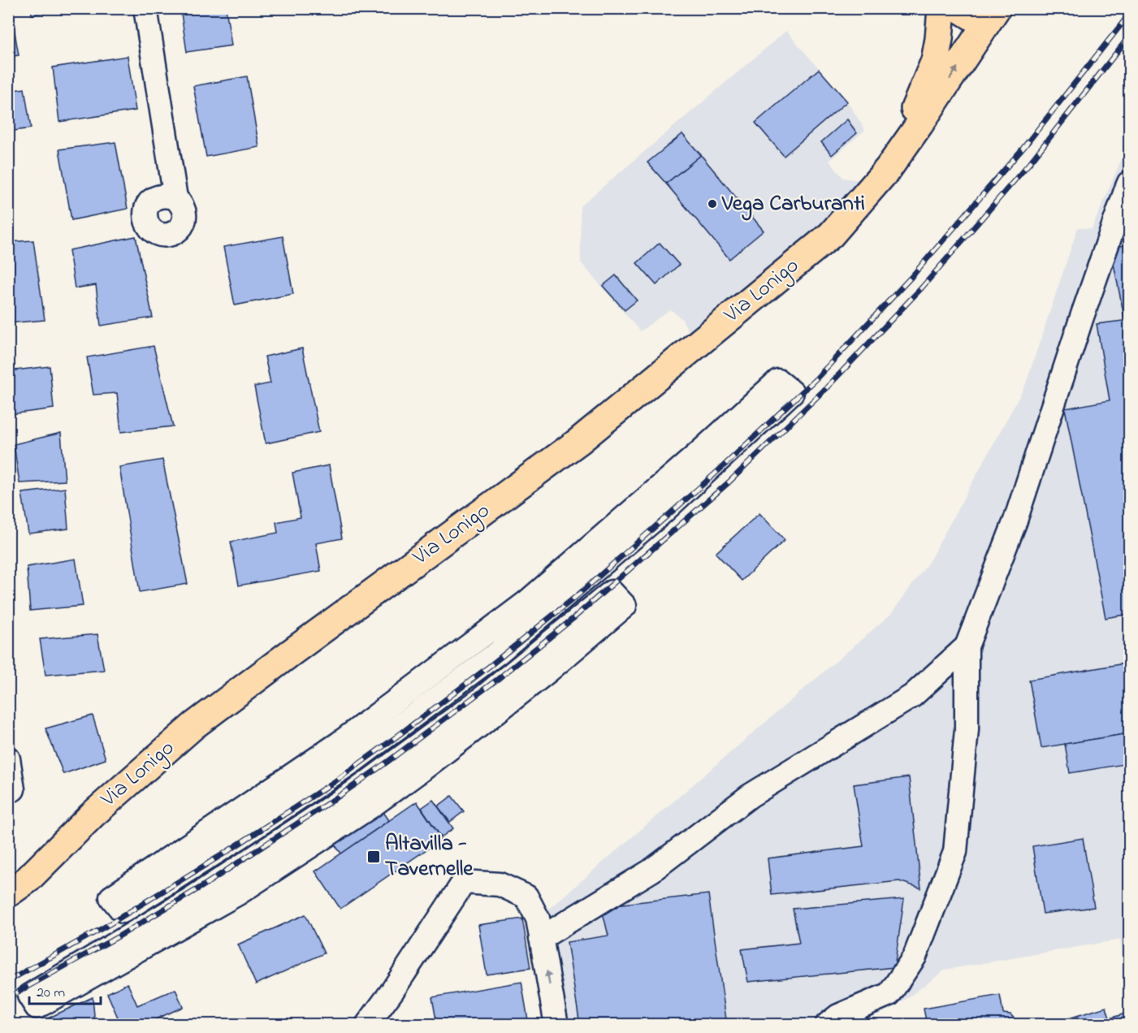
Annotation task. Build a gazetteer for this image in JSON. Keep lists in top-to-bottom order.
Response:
{
  "streets": {
    "main road": ["Via Lonigo"]
  },
  "places": {
    "other": ["Vega Carburanti"],
    "transit": ["Altavilla - Tavernelle"]
  },
  "scale_bar": "20 m"
}
